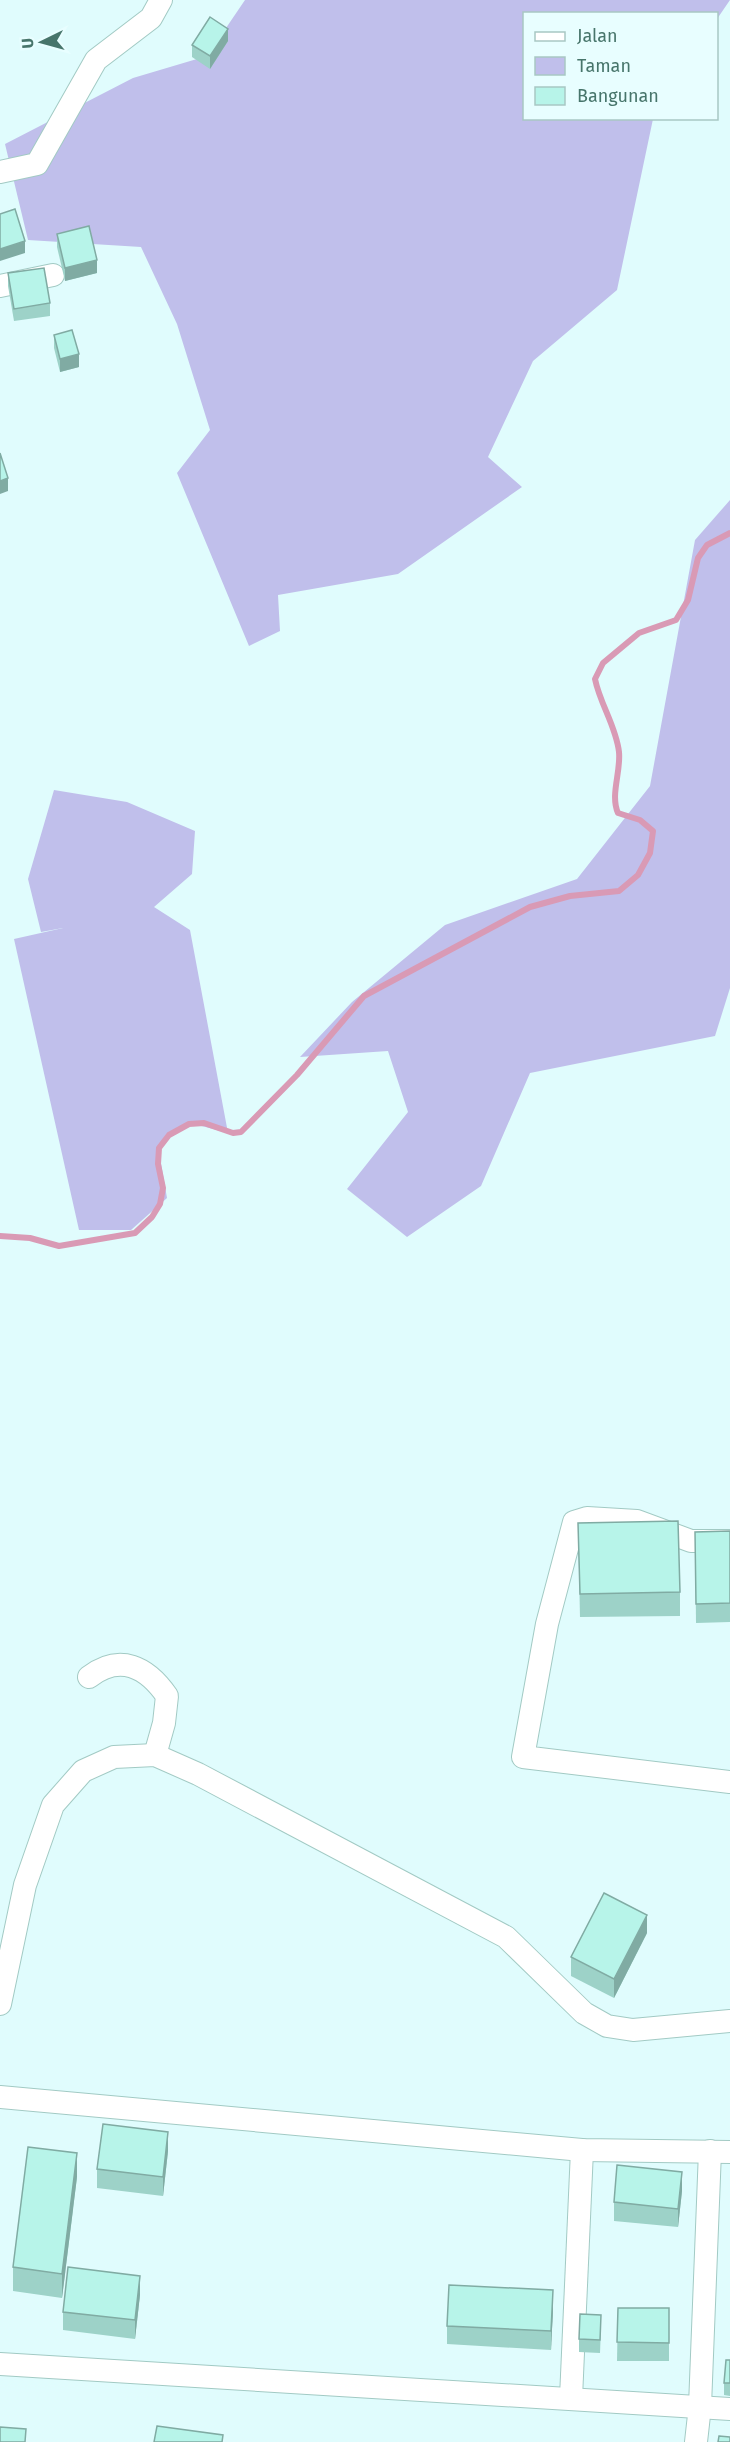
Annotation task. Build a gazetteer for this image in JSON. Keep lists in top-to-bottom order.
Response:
{
  "legend": ["Jalan", "Taman", "Bangunan"],
  "north": "left"
}
